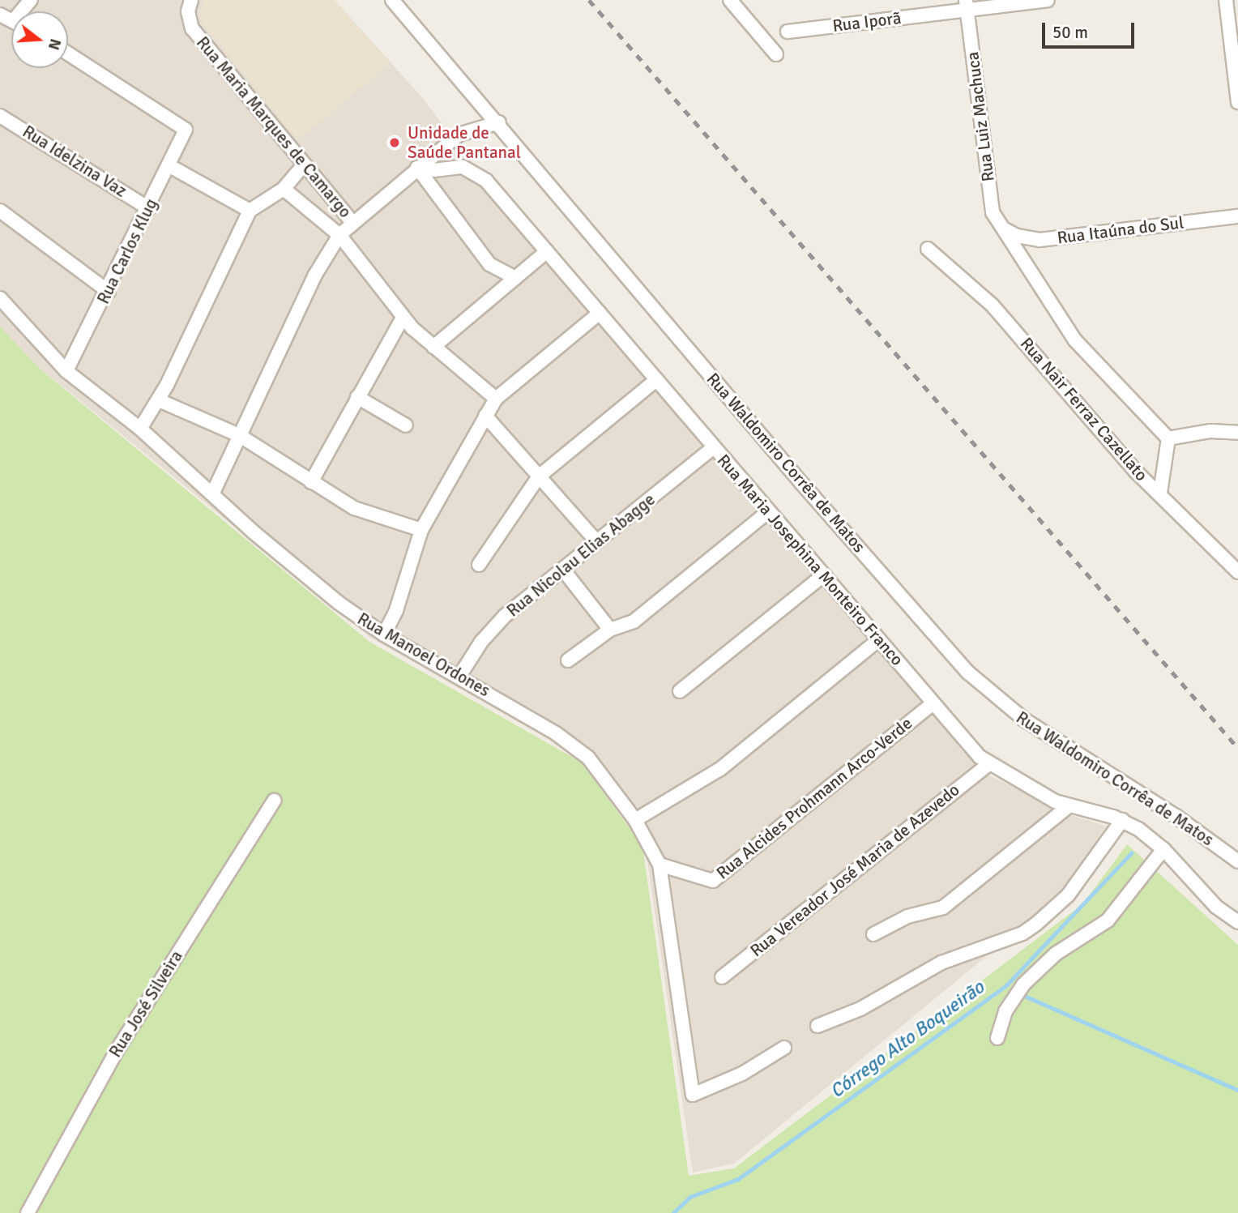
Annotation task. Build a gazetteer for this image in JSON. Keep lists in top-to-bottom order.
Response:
{
  "streets": {
    "street": [
      "Rua Iporã",
      "Rua Luiz Machuca",
      "Rua Maria Marques de Camargo",
      "Rua Idelzina Vaz",
      "Rua Itaúna do Sul",
      "Rua Carlos Klug",
      "Rua Nair Ferraz Cazellato",
      "Rua Waldomiro Corrêa de Matos",
      "Rua Nicolau Elias Abagge",
      "Rua Maria Josephina Monteiro Franco",
      "Rua Manoel Ordones",
      "Rua Alcides Prohmann Arco-Verde",
      "Rua Vereador José Maria de Azevedo",
      "Rua José Silveira"
    ]
  },
  "crossings": [
    ["Rua Iporã", "Rua Luiz Machuca"],
    ["Rua Luiz Machuca", "Rua Itaúna do Sul"],
    ["Rua Idelzina Vaz", "Rua Carlos Klug"],
    ["Rua Carlos Klug", "Rua Manoel Ordones"],
    ["Rua Nicolau Elias Abagge", "Rua Maria Josephina Monteiro Franco"],
    ["Rua Nicolau Elias Abagge", "Rua Manoel Ordones"],
    ["Rua Maria Josephina Monteiro Franco", "Rua Alcides Prohmann Arco-Verde"],
    ["Rua Maria Josephina Monteiro Franco", "Rua Vereador José Maria de Azevedo"],
    ["Rua Manoel Ordones", "Rua Alcides Prohmann Arco-Verde"]
  ],
  "water": ["Córrego Alto Boqueirão"],
  "places": ["Unidade de Saúde Pantanal"],
  "scale_bar": "50 m",
  "north": "right"
}
